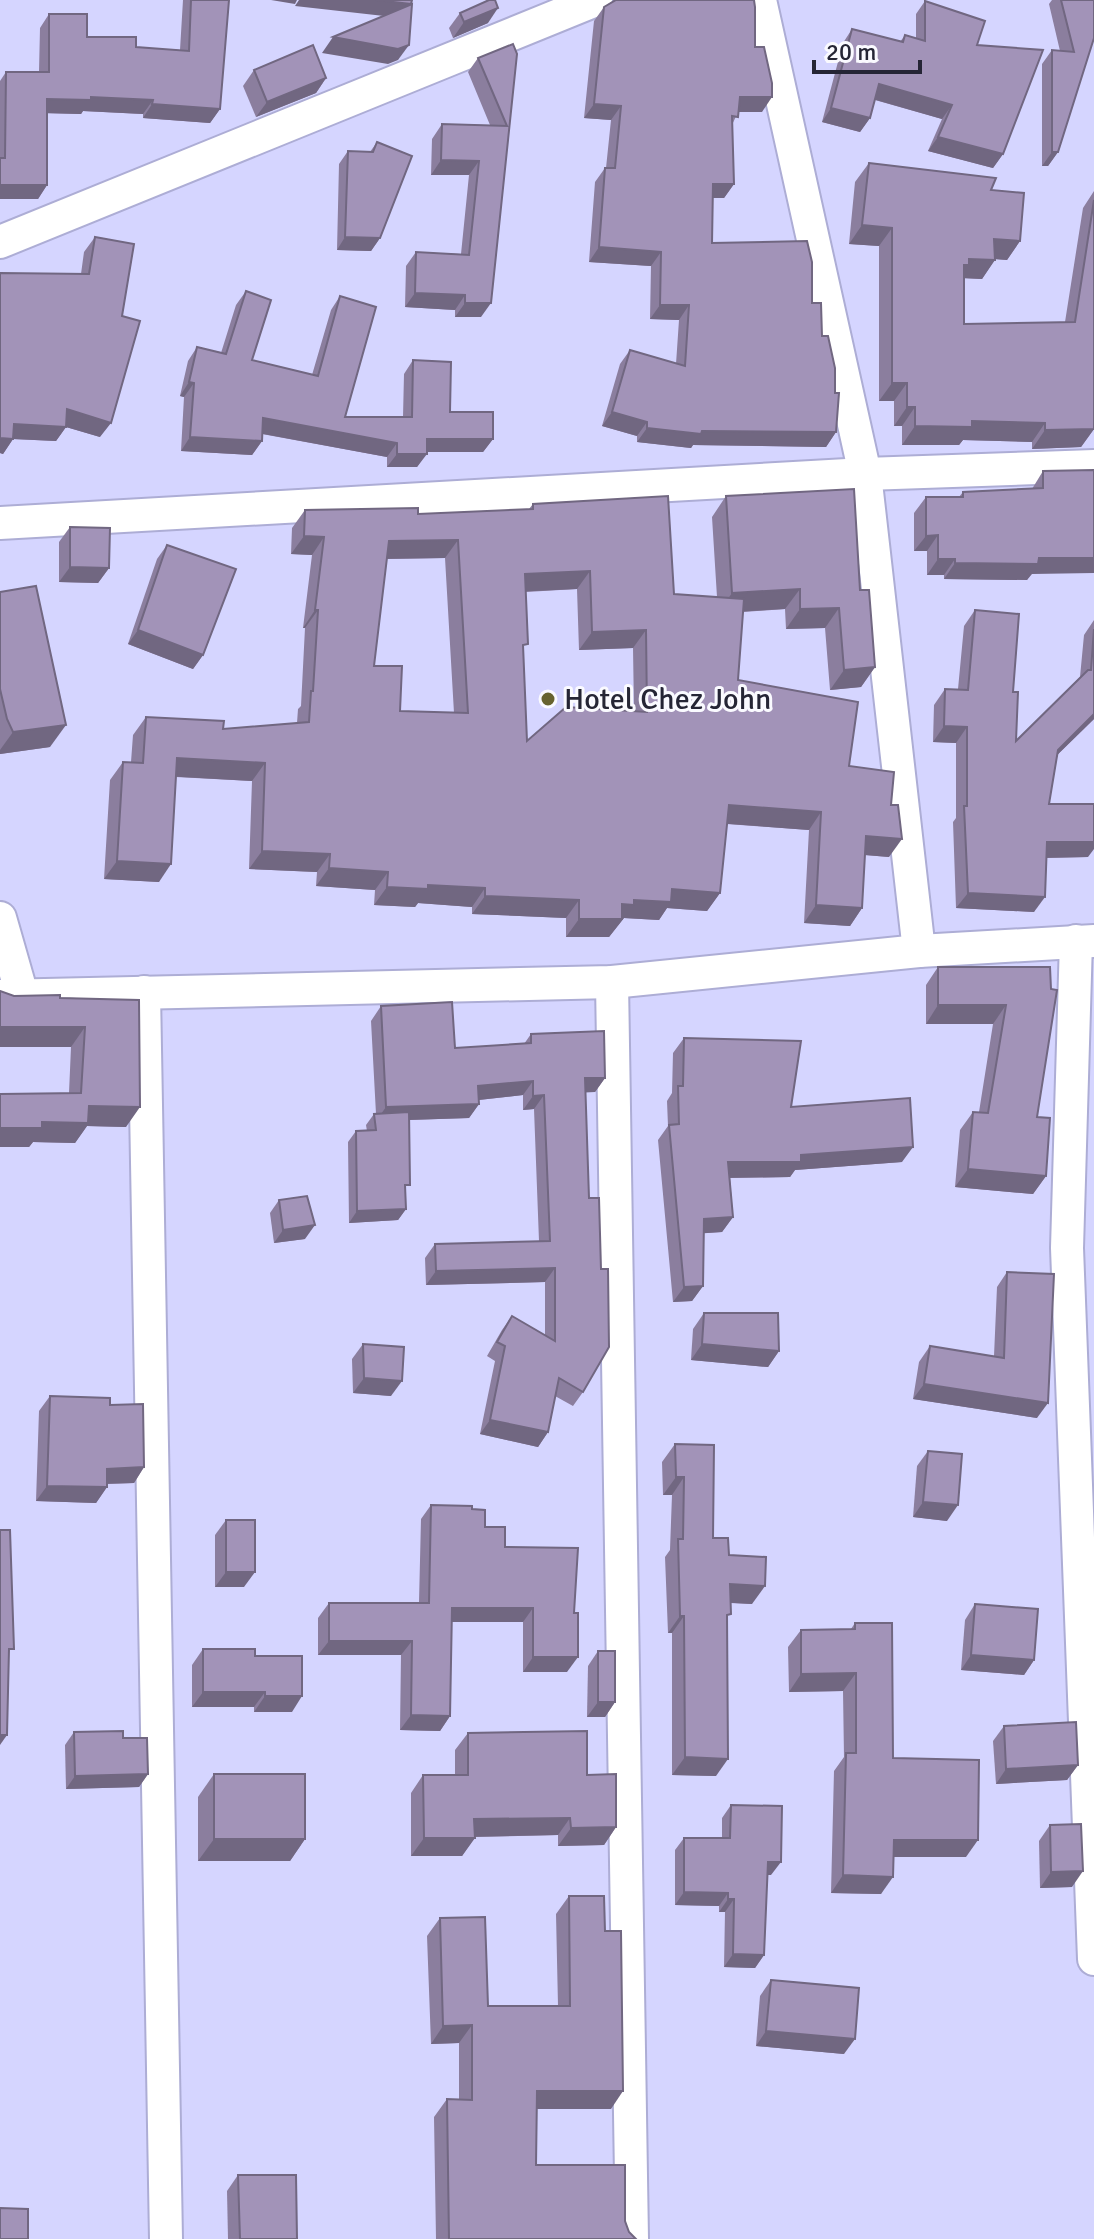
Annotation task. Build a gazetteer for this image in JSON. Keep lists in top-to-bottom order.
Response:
{
  "places": ["Hotel Chez John"],
  "scale_bar": "20 m"
}
